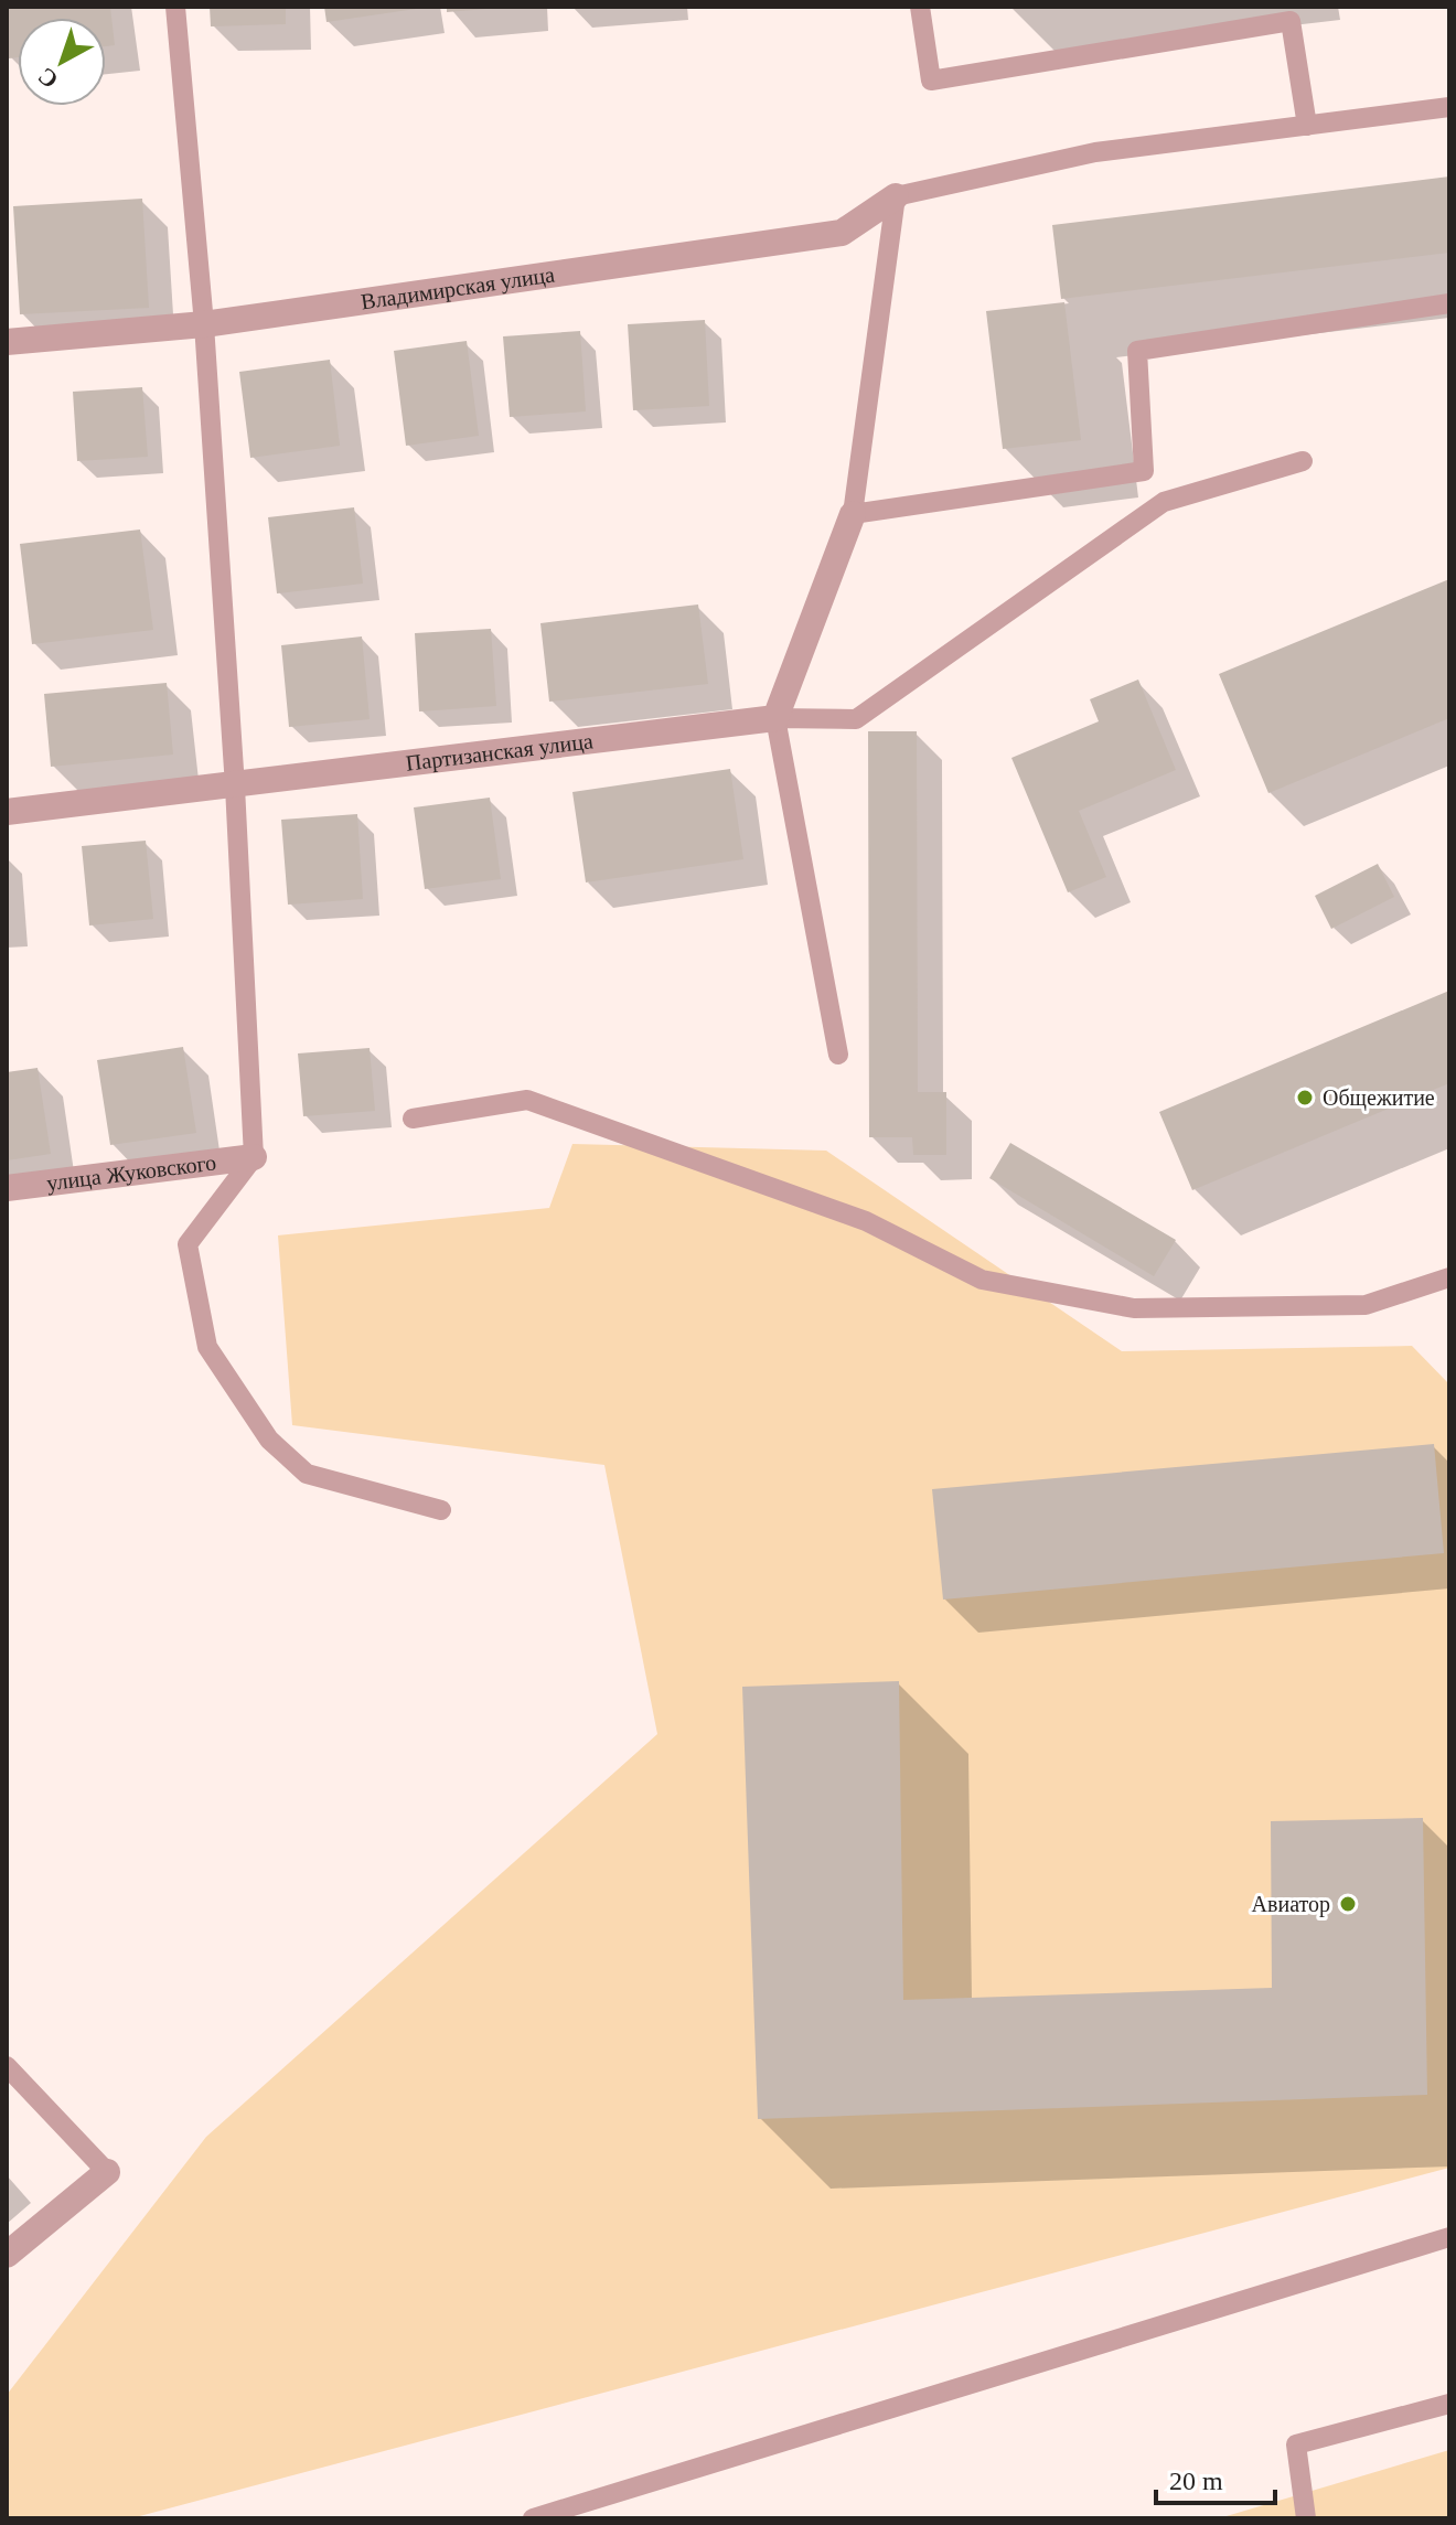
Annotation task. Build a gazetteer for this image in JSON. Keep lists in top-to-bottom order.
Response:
{
  "streets": {
    "street": ["Владимирская улица", "Партизанская улица", "улица Жуковского"]
  },
  "places": ["Общежитие", "Авиатор"],
  "scale_bar": "20 m",
  "north": "bottom left"
}
